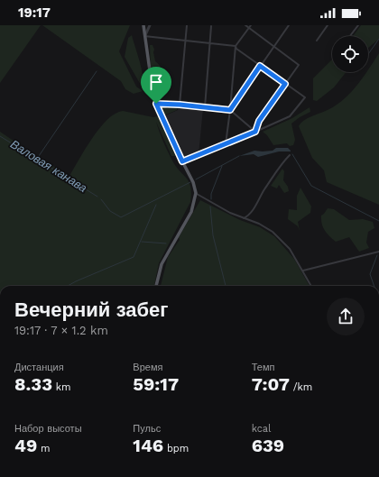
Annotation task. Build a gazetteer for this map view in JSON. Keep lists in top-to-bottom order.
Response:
{
  "water": ["Валовая канава"],
  "page": {
    "status": "19:17",
    "heading": ["Вечерний забег", "19:17 · 7 × 1.2 km"],
    "stats": [
      ["Дистанция", "8.33 km"],
      ["Время", "59:17"],
      ["Темп", "7:07 /km"],
      ["Набор высоты", "49 m"],
      ["Пульс", "146 bpm"],
      ["kcal", "639"]
    ]
  }
}
